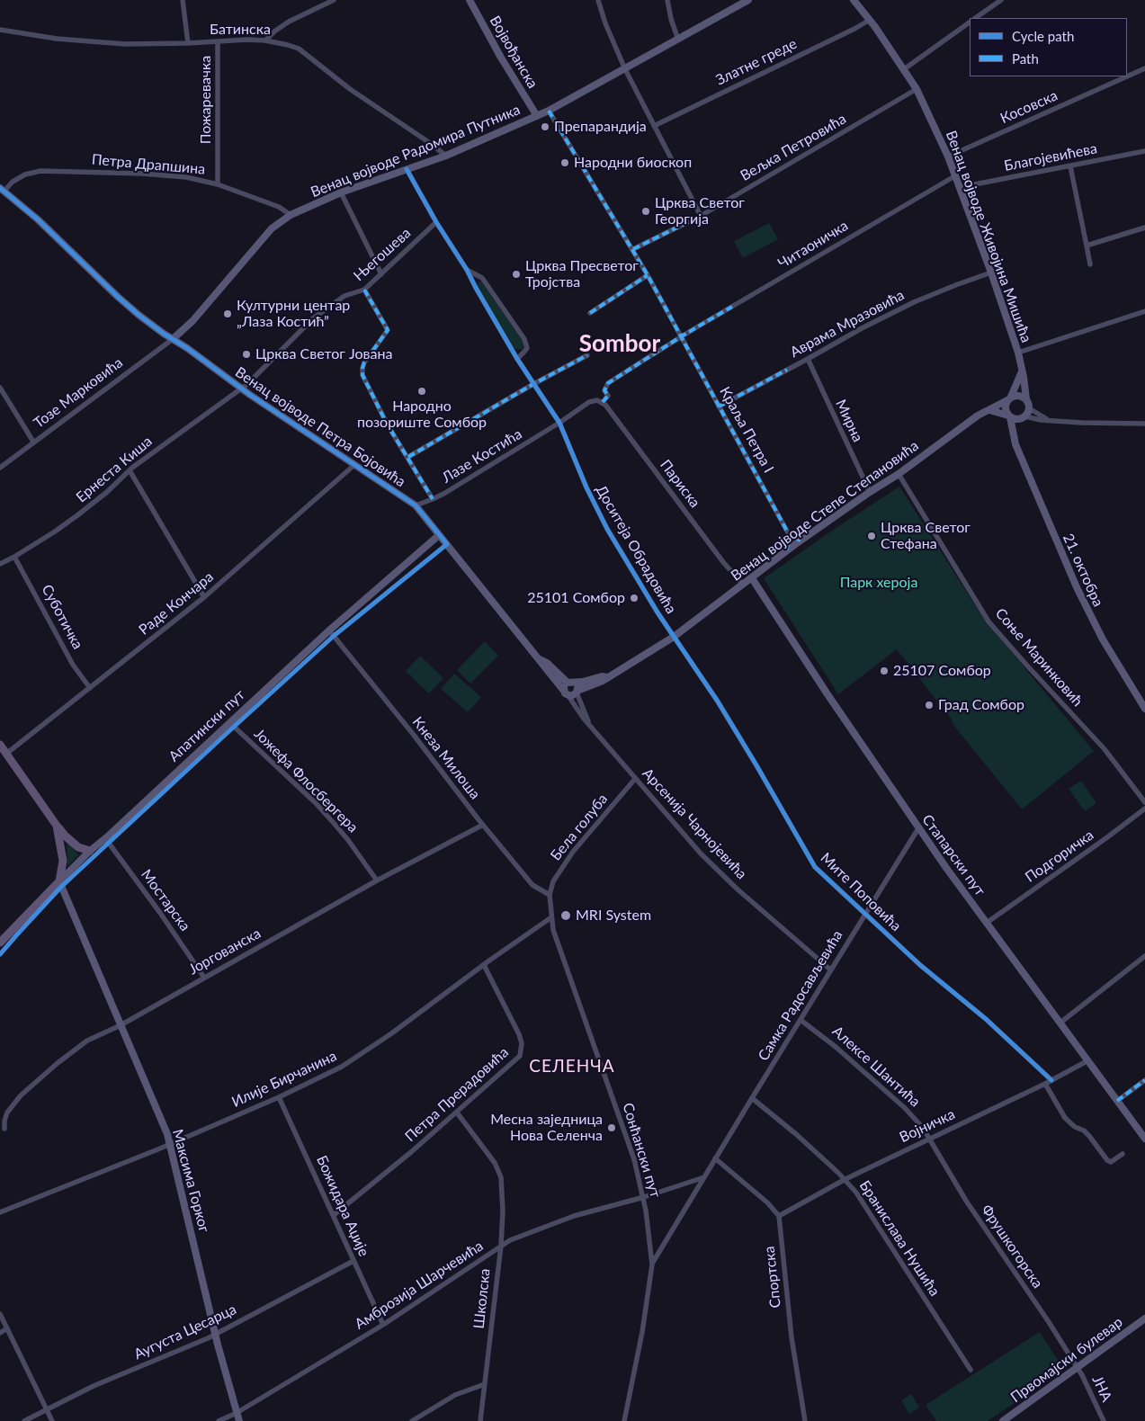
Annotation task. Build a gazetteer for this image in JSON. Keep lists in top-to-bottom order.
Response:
{
  "streets": {
    "main road": [
      "Војвођанска",
      "Венац војводе Радомира Путника",
      "Венац војводе Живојина Мишића",
      "Венац војводе Петра Бојовића",
      "Венац војводе Степе Степановића",
      "21. октобра",
      "Апатински пут",
      "Стапарски пут",
      "Максима Горког",
      "Првомајски булевар"
    ],
    "street": [
      "Батинска",
      "Златне греде",
      "Пожаревачка",
      "Косовска",
      "Вељка Петровића",
      "Благојевићева",
      "Петра Драпшина",
      "Читаоничка",
      "Његошева",
      "Аврама Мразовића",
      "Тозе Марковића",
      "Мирна",
      "Краља Петра I",
      "Лазе Костића",
      "Ернеста Киша",
      "Париска",
      "Доситеја Обрадовића",
      "Раде Кончара",
      "Суботичка",
      "Соње Маринковић",
      "Кнеза Милоша",
      "Јожефа Флосбергера",
      "Арсенија Чарнојевића",
      "Бела голуба",
      "Подгоричка",
      "Мите Поповића",
      "Мостарска",
      "Јоргованска",
      "Самка Радосављевића",
      "Алексе Шантића",
      "Илије Бирчанина",
      "Петра Прерадовића",
      "Војничка",
      "Сонћански пут",
      "Божидара Аџије",
      "Бранислава Нушића",
      "Фрушкогорска",
      "Спортска",
      "Амброзија Шарчевића",
      "Школска",
      "Аугуста Цесарца",
      "ЈНА"
    ]
  },
  "crossings": [
    ["Батинска", "Пожаревачка"],
    ["Батинска", "Венац војводе Радомира Путника"],
    ["Војвођанска", "Венац војводе Радомира Путника"],
    ["Златне греде", "Венац војводе Живојина Мишића"],
    ["Пожаревачка", "Петра Драпшина"],
    ["Косовска", "Венац војводе Живојина Мишића"],
    ["Вељка Петровића", "Венац војводе Живојина Мишића"],
    ["Вељка Петровића", "Краља Петра I"],
    ["Венац војводе Радомира Путника", "Петра Драпшина"],
    ["Венац војводе Радомира Путника", "Тозе Марковића"],
    ["Венац војводе Радомира Путника", "Венац војводе Петра Бојовића"],
    ["Венац војводе Радомира Путника", "Доситеја Обрадовића"],
    ["Благојевићева", "Венац војводе Живојина Мишића"],
    ["Петра Драпшина", "Венац војводе Петра Бојовића"],
    ["Венац војводе Живојина Мишића", "Читаоничка"],
    ["Венац војводе Живојина Мишића", "Аврама Мразовића"],
    ["Венац војводе Живојина Мишића", "Венац војводе Степе Степановића"],
    ["Венац војводе Живојина Мишића", "21. октобра"],
    ["Читаоничка", "Краља Петра I"],
    ["Његошева", "Венац војводе Петра Бојовића"],
    ["Његошева", "Ернеста Киша"],
    ["Његошева", "Доситеја Обрадовића"],
    ["Аврама Мразовића", "Мирна"],
    ["Аврама Мразовића", "Краља Петра I"],
    ["Тозе Марковића", "Венац војводе Петра Бојовића"],
    ["Мирна", "Венац војводе Степе Степановића"],
    ["Венац војводе Петра Бојовића", "Лазе Костића"],
    ["Венац војводе Петра Бојовића", "Ернеста Киша"],
    ["Венац војводе Петра Бојовића", "Венац војводе Степе Степановића"],
    ["Венац војводе Петра Бојовића", "Раде Кончара"],
    ["Венац војводе Петра Бојовића", "Апатински пут"],
    ["Венац војводе Петра Бојовића", "Арсенија Чарнојевића"],
    ["Лазе Костића", "Париска"],
    ["Лазе Костића", "Доситеја Обрадовића"],
    ["Ернеста Киша", "Суботичка"],
    ["Париска", "Венац војводе Степе Степановића"],
    ["Венац војводе Степе Степановића", "Доситеја Обрадовића"],
    ["Венац војводе Степе Степановића", "21. октобра"],
    ["Венац војводе Степе Степановића", "Соње Маринковић"],
    ["Венац војводе Степе Степановића", "Арсенија Чарнојевића"],
    ["Венац војводе Степе Степановића", "Стапарски пут"],
    ["Венац војводе Степе Степановића", "Мите Поповића"],
    ["Доситеја Обрадовића", "Мите Поповића"],
    ["Раде Кончара", "Суботичка"],
    ["Апатински пут", "Кнеза Милоша"],
    ["Апатински пут", "Јожефа Флосбергера"],
    ["Апатински пут", "Мостарска"],
    ["Апатински пут", "Максима Горког"],
    ["Кнеза Милоша", "Бела голуба"],
    ["Кнеза Милоша", "Јоргованска"],
    ["Кнеза Милоша", "Сонћански пут"],
    ["Јожефа Флосбергера", "Јоргованска"],
    ["Арсенија Чарнојевића", "Бела голуба"],
    ["Арсенија Чарнојевића", "Самка Радосављевића"],
    ["Бела голуба", "Сонћански пут"],
    ["Стапарски пут", "Подгоричка"],
    ["Стапарски пут", "Самка Радосављевића"],
    ["Стапарски пут", "Војничка"],
    ["Мите Поповића", "Самка Радосављевића"],
    ["Мите Поповића", "Војничка"],
    ["Мостарска", "Јоргованска"],
    ["Јоргованска", "Максима Горког"],
    ["Самка Радосављевића", "Алексе Шантића"],
    ["Самка Радосављевића", "Сонћански пут"],
    ["Самка Радосављевића", "Бранислава Нушића"],
    ["Алексе Шантића", "Војничка"],
    ["Алексе Шантића", "Фрушкогорска"],
    ["Илије Бирчанина", "Петра Прерадовића"],
    ["Илије Бирчанина", "Сонћански пут"],
    ["Илије Бирчанина", "Максима Горког"],
    ["Илије Бирчанина", "Божидара Аџије"],
    ["Петра Прерадовића", "Божидара Аџије"],
    ["Петра Прерадовића", "Школска"],
    ["Војничка", "Бранислава Нушића"],
    ["Војничка", "Фрушкогорска"],
    ["Војничка", "Спортска"],
    ["Сонћански пут", "Амброзија Шарчевића"],
    ["Максима Горког", "Амброзија Шарчевића"],
    ["Максима Горког", "Аугуста Цесарца"],
    ["Божидара Аџије", "Амброзија Шарчевића"],
    ["Божидара Аџије", "Аугуста Цесарца"],
    ["Фрушкогорска", "Првомајски булевар"],
    ["Фрушкогорска", "ЈНА"],
    ["Амброзија Шарчевића", "Школска"],
    ["Првомајски булевар", "ЈНА"]
  ],
  "districts": ["Sombor", "СЕЛЕНЧА"],
  "parks": ["Парк хероја"],
  "places": [
    "Препарандија",
    "Народни биоскоп",
    "Црква Светог Георгија",
    "Црква Пресветог Тројства",
    "Културни центар „Лаза Костић”",
    "Црква Светог Јована",
    "Народно позориште Сомбор",
    "Црква Светог Стефана",
    "25101 Сомбор",
    "25107 Сомбор",
    "Град Сомбор",
    "MRI System",
    "Месна заједница Нова Селенча"
  ],
  "legend": ["Cycle path", "Path"]
}
